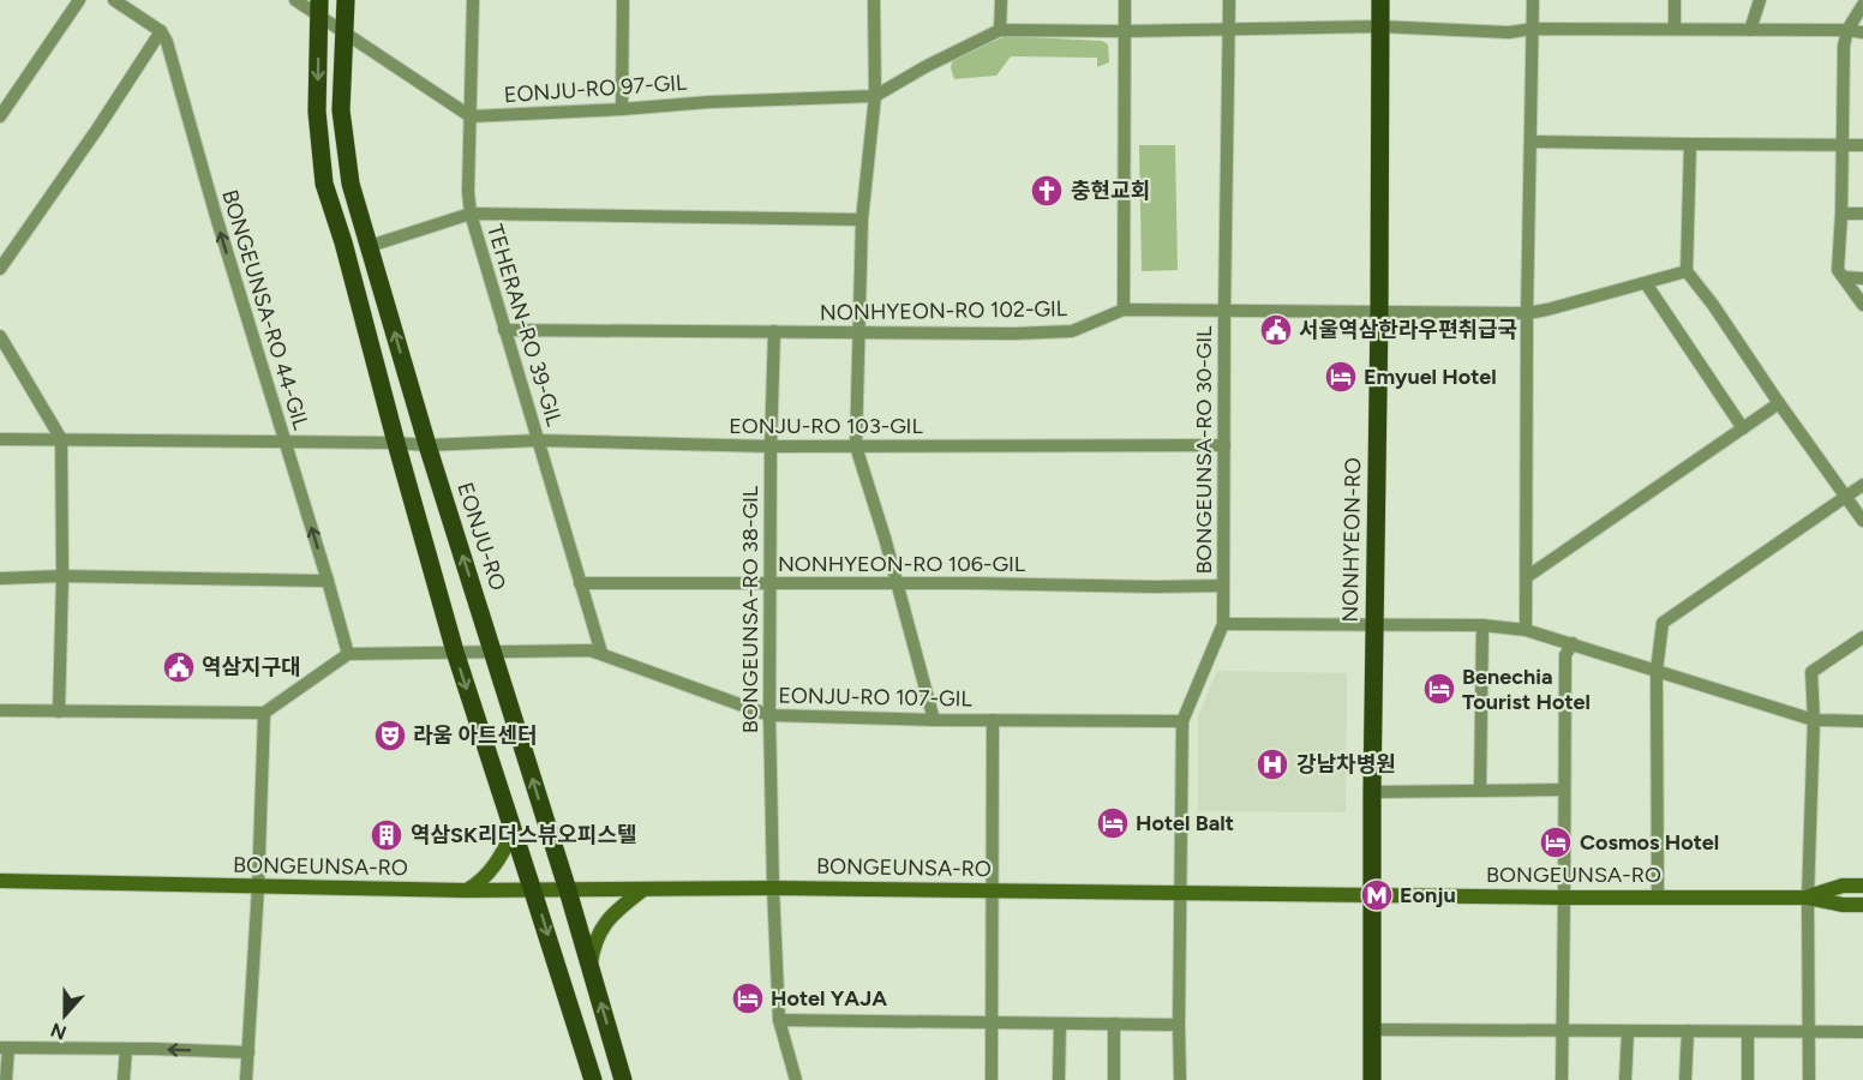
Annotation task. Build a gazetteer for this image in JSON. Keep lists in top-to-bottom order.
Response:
{
  "streets": {
    "main road": ["EONJU-RO", "NONHYEON-RO", "BONGEUNSA-RO"],
    "street": [
      "EONJU-RO 97-GIL",
      "BONGEUNSA-RO 44-GIL",
      "NONHYEON-RO 102-GIL",
      "TEHERAN-RO 39-GIL",
      "EONJU-RO 103-GIL",
      "BONGEUNSA-RO 30-GIL",
      "NONHYEON-RO 106-GIL",
      "BONGEUNSA-RO 38-GIL",
      "EONJU-RO 107-GIL"
    ]
  },
  "crossings": [
    ["EONJU-RO 97-GIL", "TEHERAN-RO 39-GIL"],
    ["BONGEUNSA-RO 44-GIL", "EONJU-RO 103-GIL"],
    ["BONGEUNSA-RO 44-GIL", "EONJU-RO 107-GIL"],
    ["NONHYEON-RO 102-GIL", "TEHERAN-RO 39-GIL"],
    ["NONHYEON-RO 102-GIL", "BONGEUNSA-RO 30-GIL"],
    ["NONHYEON-RO 102-GIL", "NONHYEON-RO"],
    ["NONHYEON-RO 102-GIL", "BONGEUNSA-RO 38-GIL"],
    ["TEHERAN-RO 39-GIL", "EONJU-RO 103-GIL"],
    ["TEHERAN-RO 39-GIL", "NONHYEON-RO 106-GIL"],
    ["TEHERAN-RO 39-GIL", "EONJU-RO 107-GIL"],
    ["EONJU-RO 103-GIL", "BONGEUNSA-RO 30-GIL"],
    ["EONJU-RO 103-GIL", "EONJU-RO"],
    ["EONJU-RO 103-GIL", "BONGEUNSA-RO 38-GIL"],
    ["BONGEUNSA-RO 30-GIL", "NONHYEON-RO 106-GIL"],
    ["BONGEUNSA-RO 30-GIL", "EONJU-RO 107-GIL"],
    ["BONGEUNSA-RO 30-GIL", "BONGEUNSA-RO"],
    ["EONJU-RO", "EONJU-RO 107-GIL"],
    ["EONJU-RO", "BONGEUNSA-RO"],
    ["NONHYEON-RO", "BONGEUNSA-RO"],
    ["NONHYEON-RO 106-GIL", "BONGEUNSA-RO 38-GIL"],
    ["BONGEUNSA-RO 38-GIL", "EONJU-RO 107-GIL"],
    ["BONGEUNSA-RO 38-GIL", "BONGEUNSA-RO"]
  ],
  "one_way": ["BONGEUNSA-RO 44-GIL"],
  "places": {
    "church": ["충현교회"],
    "public building": ["서울역삼한라우편취급국", "역삼지구대"],
    "hotel": [
      "Emyuel Hotel",
      "Benechia Tourist Hotel",
      "Hotel Balt",
      "Cosmos Hotel",
      "Hotel YAJA"
    ],
    "theatre": ["라움 아트센터"],
    "hospital": ["강남차병원"],
    "building": ["역삼SK리더스뷰오피스텔"],
    "metro station": ["Eonju"]
  },
  "north": "bottom"
}
